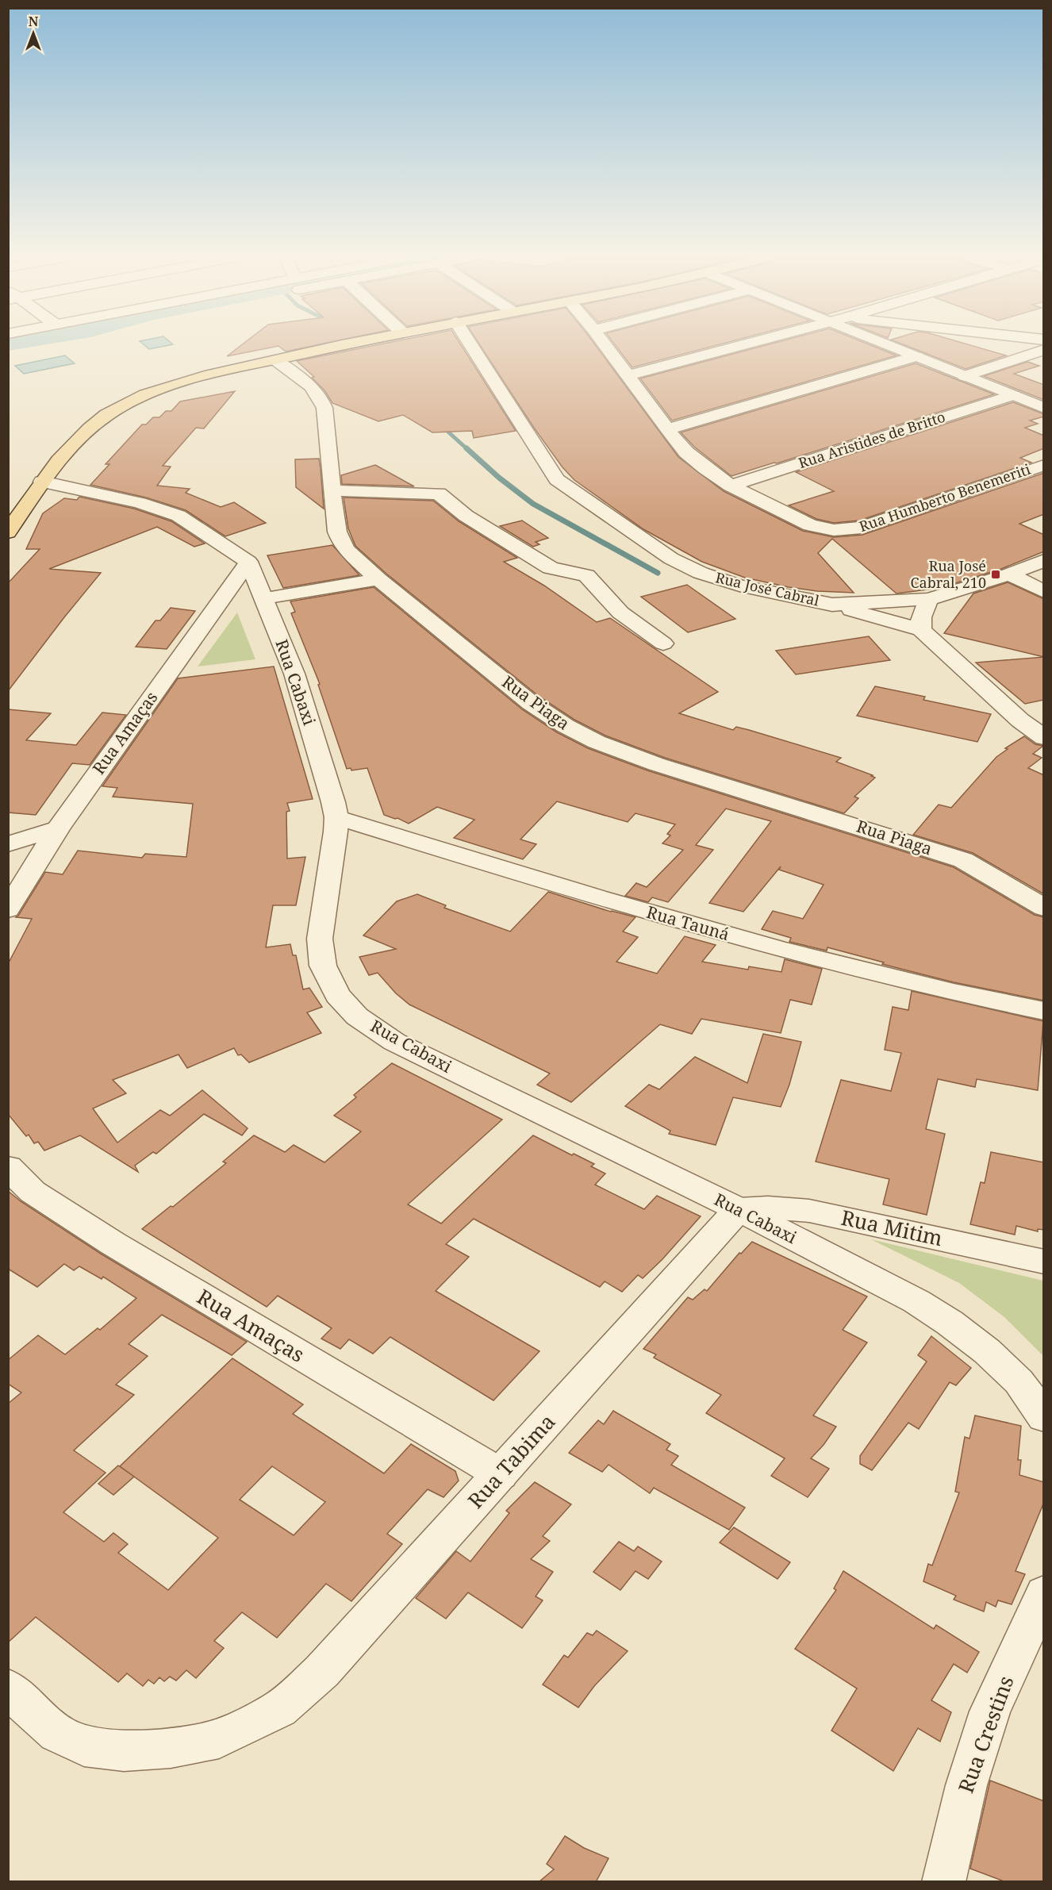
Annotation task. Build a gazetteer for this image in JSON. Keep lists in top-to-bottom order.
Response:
{
  "streets": {
    "street": [
      "Rua Aristides de Britto",
      "Rua Humberto Benemeriti",
      "Rua José Cabral",
      "Rua Cabaxi",
      "Rua Piaga",
      "Rua Amaças",
      "Rua Tauná",
      "Rua Mitim",
      "Rua Tabima",
      "Rua Crestins"
    ]
  },
  "crossings": [
    ["Rua Aristides de Britto", "Rua Humberto Benemeriti"],
    ["Rua Cabaxi", "Rua Amaças"],
    ["Rua Cabaxi", "Rua Tauná"],
    ["Rua Cabaxi", "Rua Mitim"],
    ["Rua Cabaxi", "Rua Tabima"],
    ["Rua Amaças", "Rua Tabima"],
    ["Rua Mitim", "Rua Tabima"]
  ],
  "places": {
    "transit": ["Rua José Cabral, 210"]
  },
  "north": "top"
}
